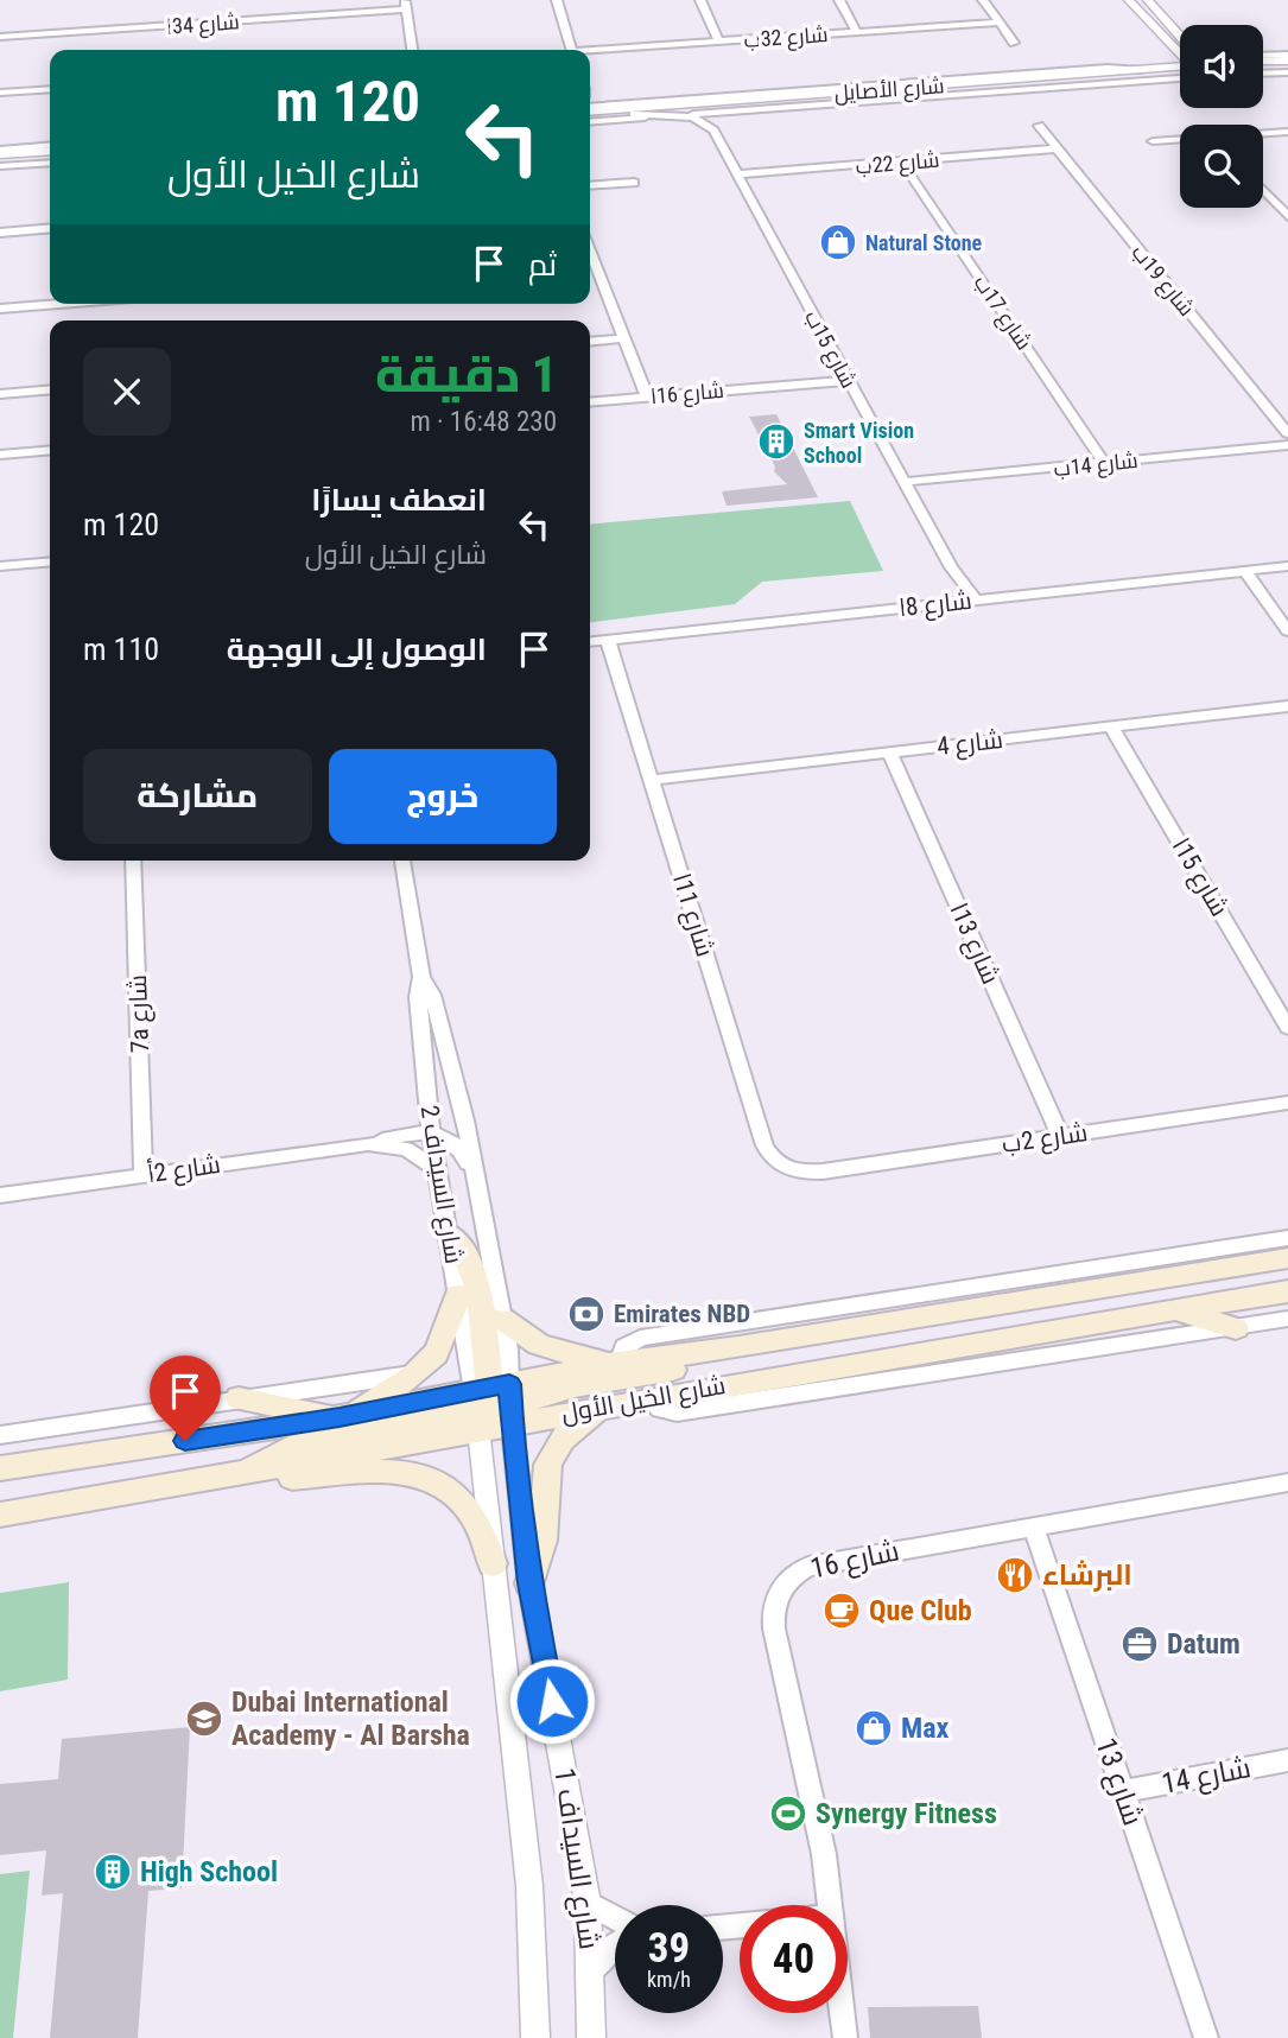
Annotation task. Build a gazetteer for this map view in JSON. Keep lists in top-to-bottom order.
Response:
{
  "streets": {
    "main road": ["شارع الخيل الأول"],
    "street": [
      "شارع 34ا",
      "شارع 32ب",
      "شارع الأصايل",
      "شارع 22ب",
      "شارع 19ب",
      "شارع 17ب",
      "شارع 15ب",
      "شارع 16ا",
      "شارع 14ب",
      "شارع 8ا",
      "شارع 4",
      "شارع 15ا",
      "شارع 11ا",
      "شارع 13ا",
      "7a شارع",
      "شارع 2ب",
      "شارع 2أ",
      "شارع السيداف 2",
      "شارع 16",
      "شارع 14",
      "شارع 13",
      "شارع السيداف 1"
    ]
  },
  "crossings": [
    ["شارع 22ب", "شارع 19ب"],
    ["شارع 22ب", "شارع 17ب"],
    ["شارع 22ب", "شارع 15ب"],
    ["شارع 17ب", "شارع 14ب"],
    ["شارع 15ب", "شارع 16ا"],
    ["شارع 15ب", "شارع 14ب"],
    ["شارع 15ب", "شارع 8ا"],
    ["شارع 8ا", "شارع 11ا"],
    ["شارع 4", "شارع 15ا"],
    ["شارع 4", "شارع 11ا"],
    ["شارع 4", "شارع 13ا"],
    ["شارع 11ا", "شارع 2ب"],
    ["شارع 13ا", "شارع 2ب"],
    ["7a شارع", "شارع 2أ"],
    ["شارع 2أ", "شارع السيداف 2"],
    ["شارع السيداف 2", "شارع الخيل الأول"],
    ["شارع السيداف 2", "شارع السيداف 1"],
    ["شارع الخيل الأول", "شارع السيداف 1"],
    ["شارع 16", "شارع 13"],
    ["شارع 14", "شارع 13"]
  ],
  "places": {
    "shop": ["Natural Stone", "Max"],
    "building": ["Smart Vision School", "High School"],
    "bank": ["Emirates NBD"],
    "restaurant": ["البرشاء"],
    "cafe": ["Que Club"],
    "office": ["Datum"],
    "school or university": ["Dubai International Academy - Al Barsha"],
    "sports": ["Synergy Fitness"]
  },
  "page": {
    "turn": ["120 m", "شارع الخيل الأول"],
    "then": "ثم",
    "heading": ["1 دقيقة", "230 m · 16:48"],
    "list": [
      {
        "name": "انعطف يسارًا",
        "note": "شارع الخيل الأول",
        "value": "120 m"
      },
      {
        "name": "الوصول إلى الوجهة",
        "value": "110 m"
      }
    ],
    "buttons": ["خروج", "مشاركة"],
    "speed": "39 km/h",
    "limit": "40"
  }
}
